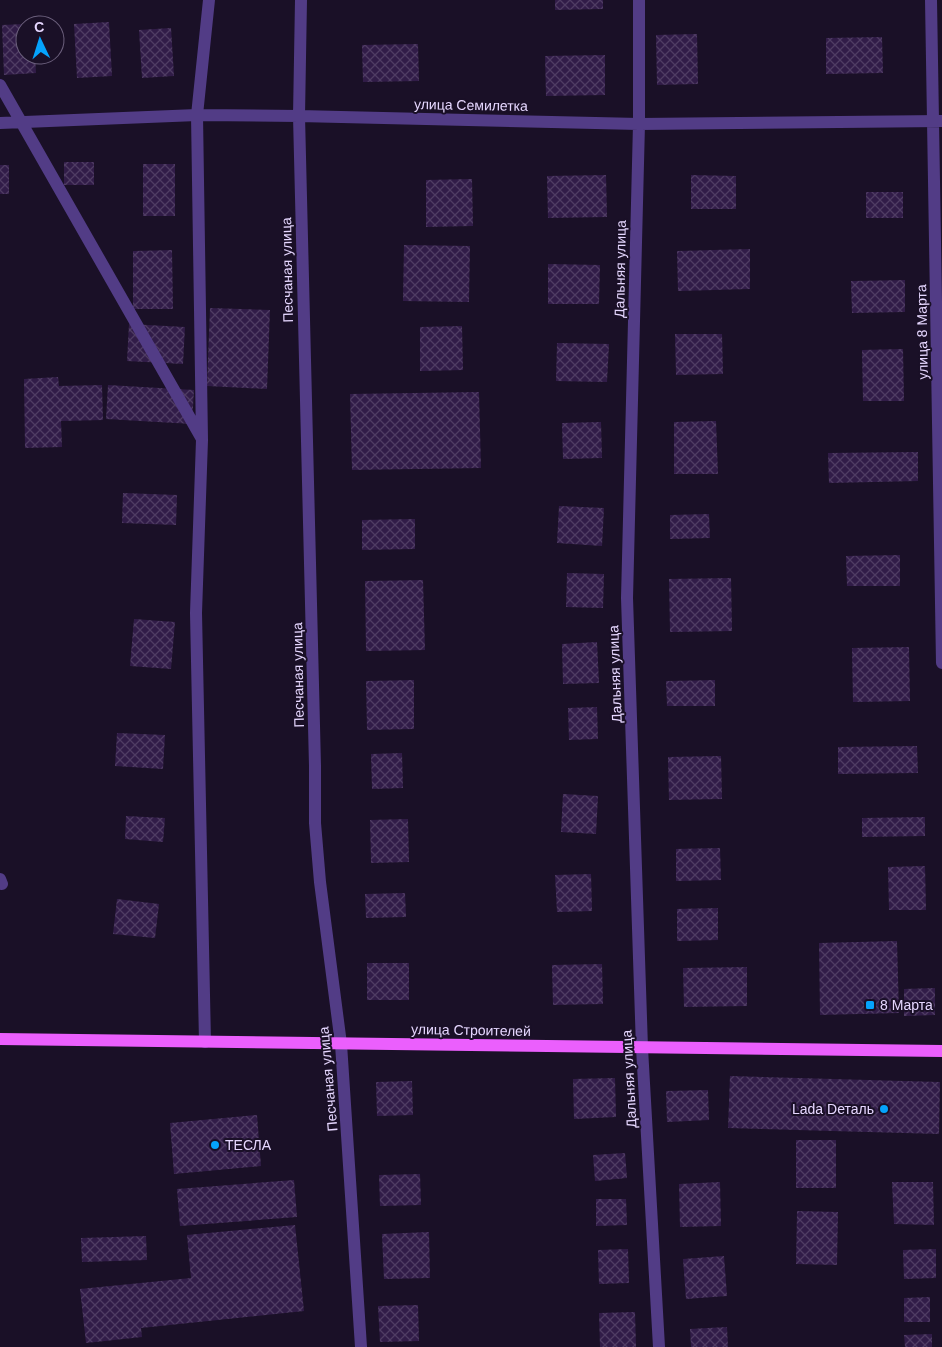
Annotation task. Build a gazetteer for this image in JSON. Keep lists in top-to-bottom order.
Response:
{
  "streets": {
    "main road": ["улица Строителей"],
    "street": [
      "улица Семилетка",
      "Дальняя улица",
      "Песчаная улица",
      "улица 8 Марта"
    ]
  },
  "crossings": [
    ["улица Семилетка", "Дальняя улица"],
    ["улица Семилетка", "Песчаная улица"],
    ["улица Семилетка", "улица 8 Марта"],
    ["Дальняя улица", "улица Строителей"],
    ["Песчаная улица", "улица Строителей"]
  ],
  "places": {
    "transit": ["8 Марта"],
    "other": ["Lada Dеталь", "ТЕСЛА"]
  },
  "north": "top"
}
